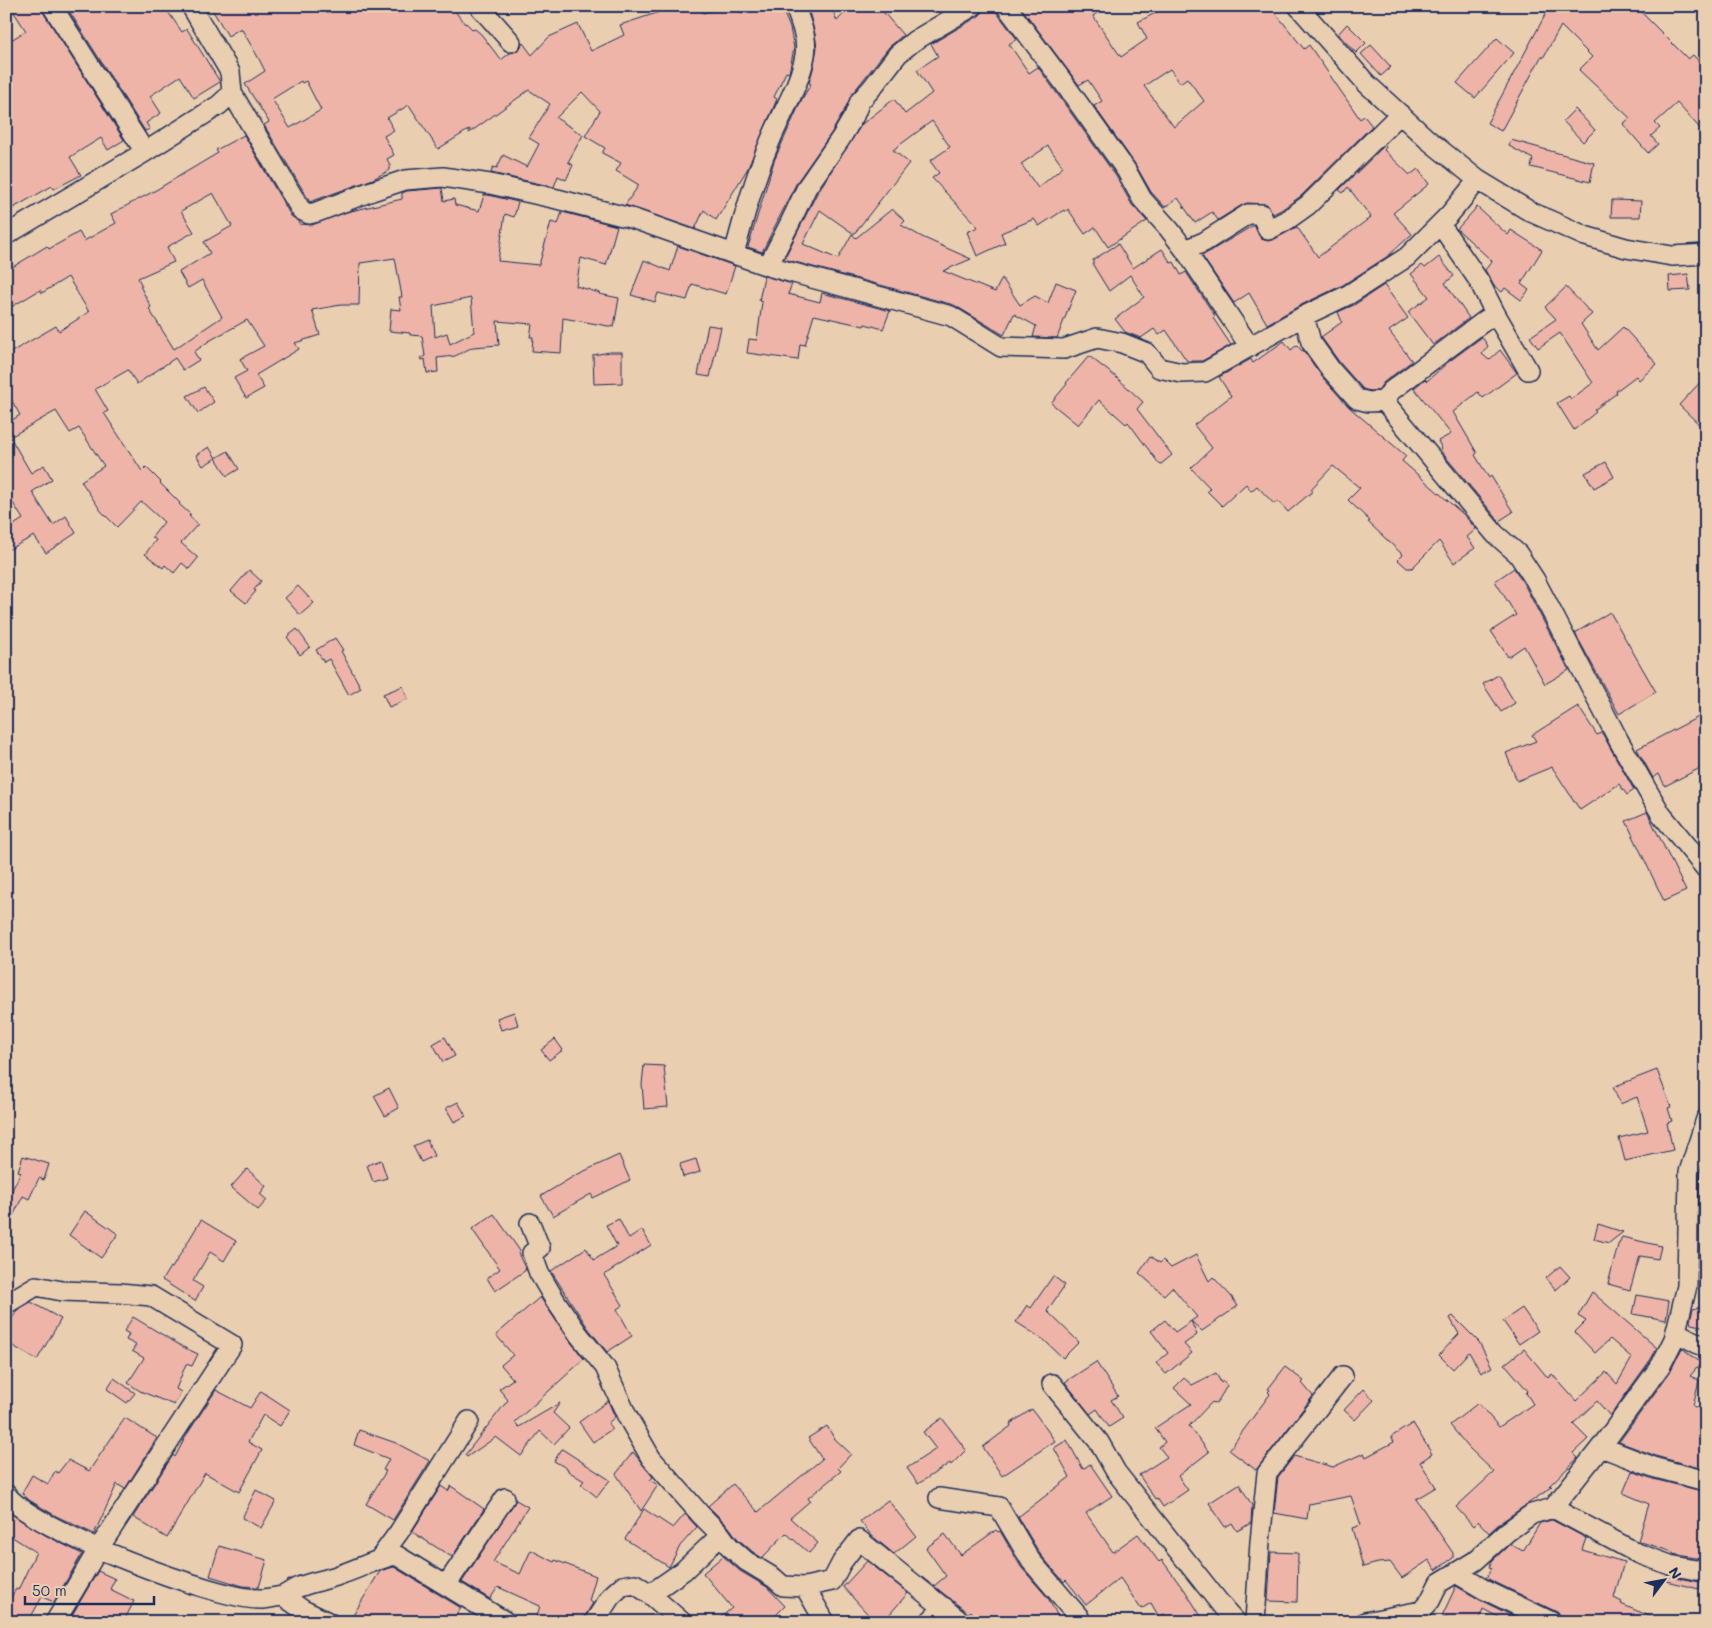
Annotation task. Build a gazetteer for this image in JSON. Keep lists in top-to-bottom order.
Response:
{
  "scale_bar": "50 m",
  "north": "top right"
}
